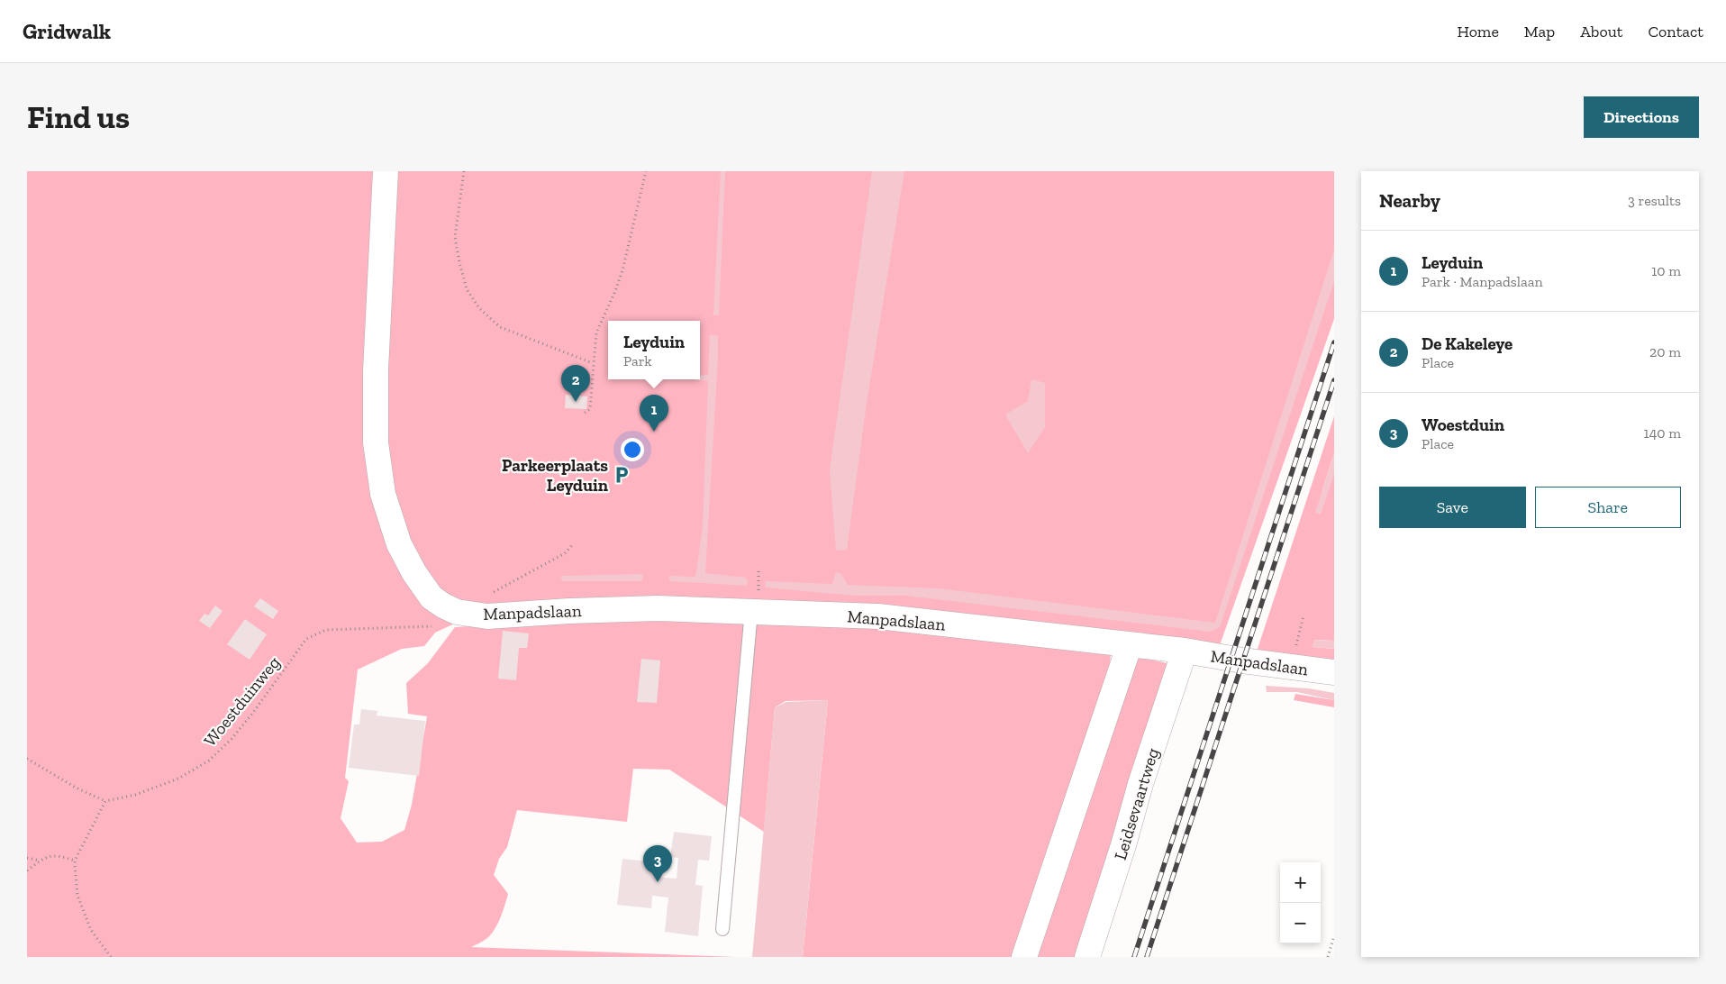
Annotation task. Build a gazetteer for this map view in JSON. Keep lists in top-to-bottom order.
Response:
{
  "streets": {
    "street": ["Manpadslaan", "Leidsevaartweg"],
    "path": ["Woestduinweg"]
  },
  "crossings": [
    ["Manpadslaan", "Woestduinweg"],
    ["Manpadslaan", "Leidsevaartweg"]
  ],
  "places": {
    "parking": ["Parkeerplaats Leyduin"]
  },
  "page": {
    "header": "Gridwalk",
    "nav": [
      "Home",
      "Map",
      "About",
      "Contact"
    ],
    "buttons": [
      "Directions",
      ["Save", "Share"]
    ],
    "title": "Find us",
    "heading": ["Nearby", "3 results"],
    "list": [
      {
        "mark": "1",
        "name": "Leyduin",
        "note": "Park · Manpadslaan",
        "value": "10 m"
      },
      {
        "mark": "2",
        "name": "De Kakeleye",
        "note": "Place",
        "value": "20 m"
      },
      {
        "mark": "3",
        "name": "Woestduin",
        "note": "Place",
        "value": "140 m"
      }
    ],
    "popup": ["Leyduin", "Park"],
    "pins": ["2", "1", "3"],
    "map_buttons": ["+", "−"]
  }
}
